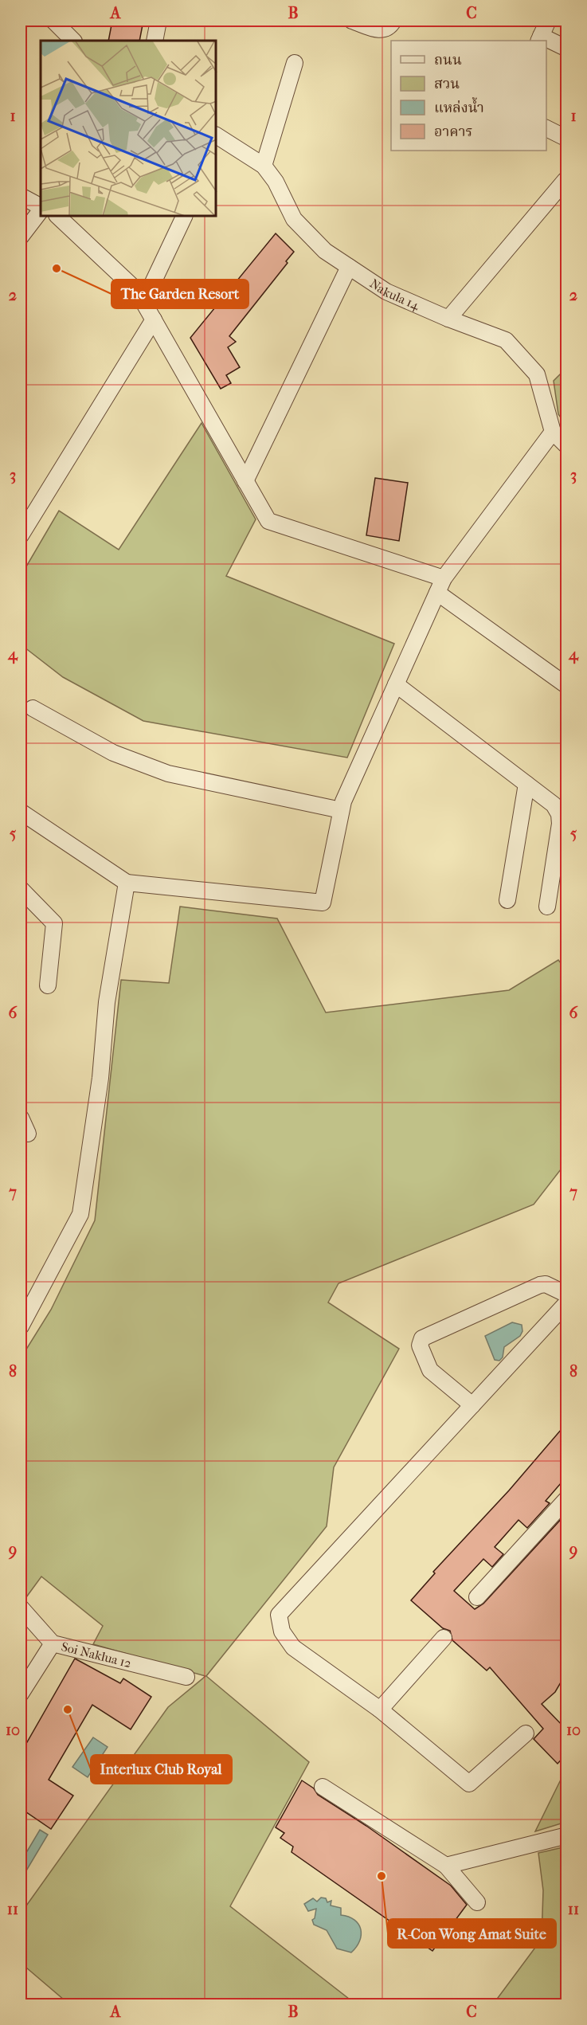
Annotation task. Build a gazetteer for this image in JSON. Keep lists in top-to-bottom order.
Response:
{
  "streets": {
    "street": ["Nakula 14", "Soi Naklua 12"]
  },
  "places": ["The Garden Resort", "Interlux Club Royal", "R-Con Wong Amat Suite"],
  "legend": [
    "ถนน",
    "สวน",
    "แหล่งน้ำ",
    "อาคาร"
  ],
  "grid": {
    "columns": ["A", "B", "C"],
    "rows": [
      "1",
      "2",
      "3",
      "4",
      "5",
      "6",
      "7",
      "8",
      "9",
      "10",
      "11"
    ]
  }
}
